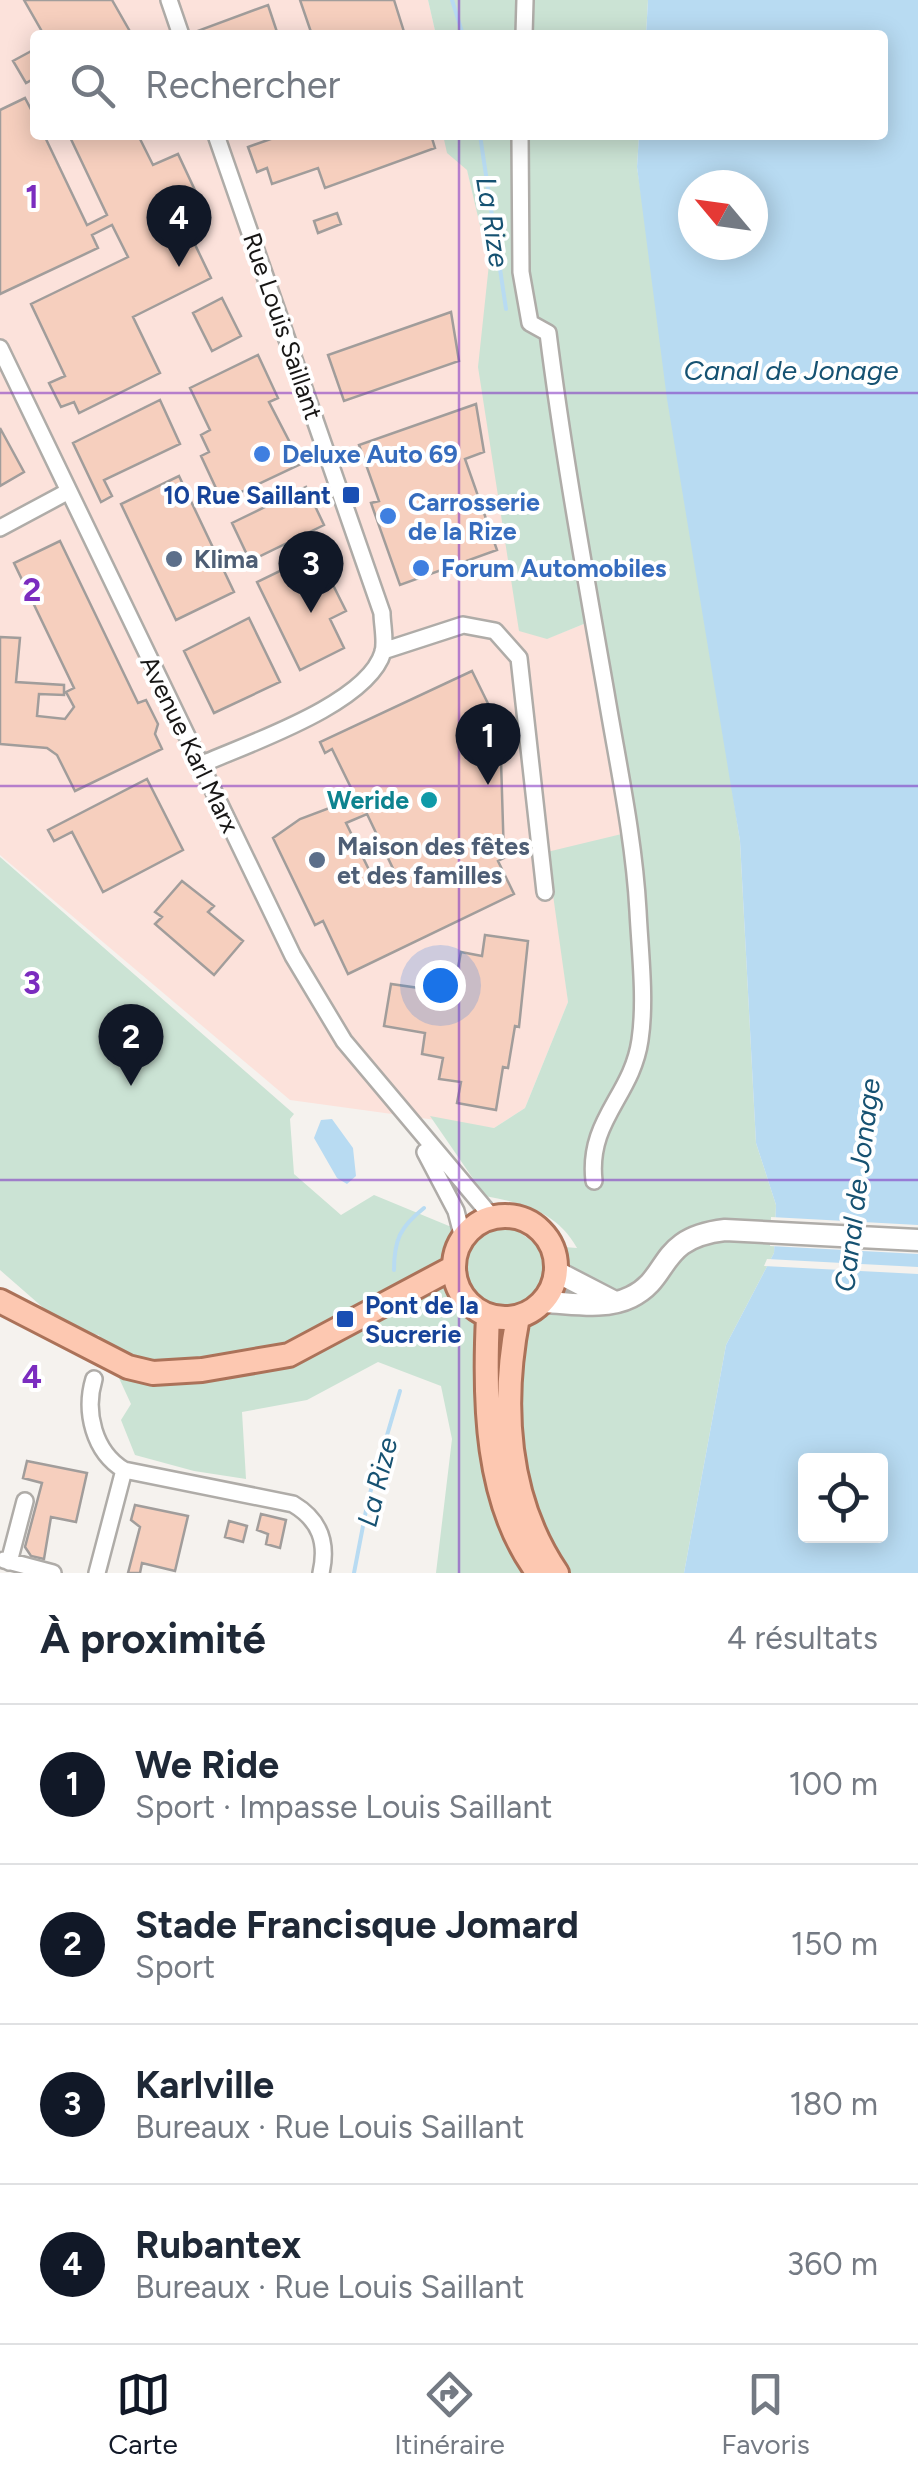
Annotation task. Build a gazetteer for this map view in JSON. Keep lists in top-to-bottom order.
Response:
{
  "streets": {
    "street": ["Rue Louis Saillant", "Avenue Karl Marx"]
  },
  "water": ["La Rize", "Canal de Jonage"],
  "places": {
    "other": [
      "Deluxe Auto 69",
      "Carrosserie de la Rize",
      "Klima",
      "Forum Automobiles",
      "Weride",
      "Maison des fêtes et des familles"
    ],
    "transit": ["10 Rue Saillant", "Pont de la Sucrerie"]
  },
  "north": "top left",
  "page": {
    "search": "Rechercher",
    "pins": [
      "4",
      "3",
      "1",
      "2"
    ],
    "heading": ["À proximité", "4 résultats"],
    "list": [
      {
        "mark": "1",
        "name": "We Ride",
        "note": "Sport · Impasse Louis Saillant",
        "value": "100 m"
      },
      {
        "mark": "2",
        "name": "Stade Francisque Jomard",
        "note": "Sport",
        "value": "150 m"
      },
      {
        "mark": "3",
        "name": "Karlville",
        "note": "Bureaux · Rue Louis Saillant",
        "value": "180 m"
      },
      {
        "mark": "4",
        "name": "Rubantex",
        "note": "Bureaux · Rue Louis Saillant",
        "value": "360 m"
      }
    ],
    "nav": ["Carte", "Itinéraire", "Favoris"]
  },
  "grid": {
    "rows": [
      "1",
      "2",
      "3",
      "4"
    ]
  }
}
